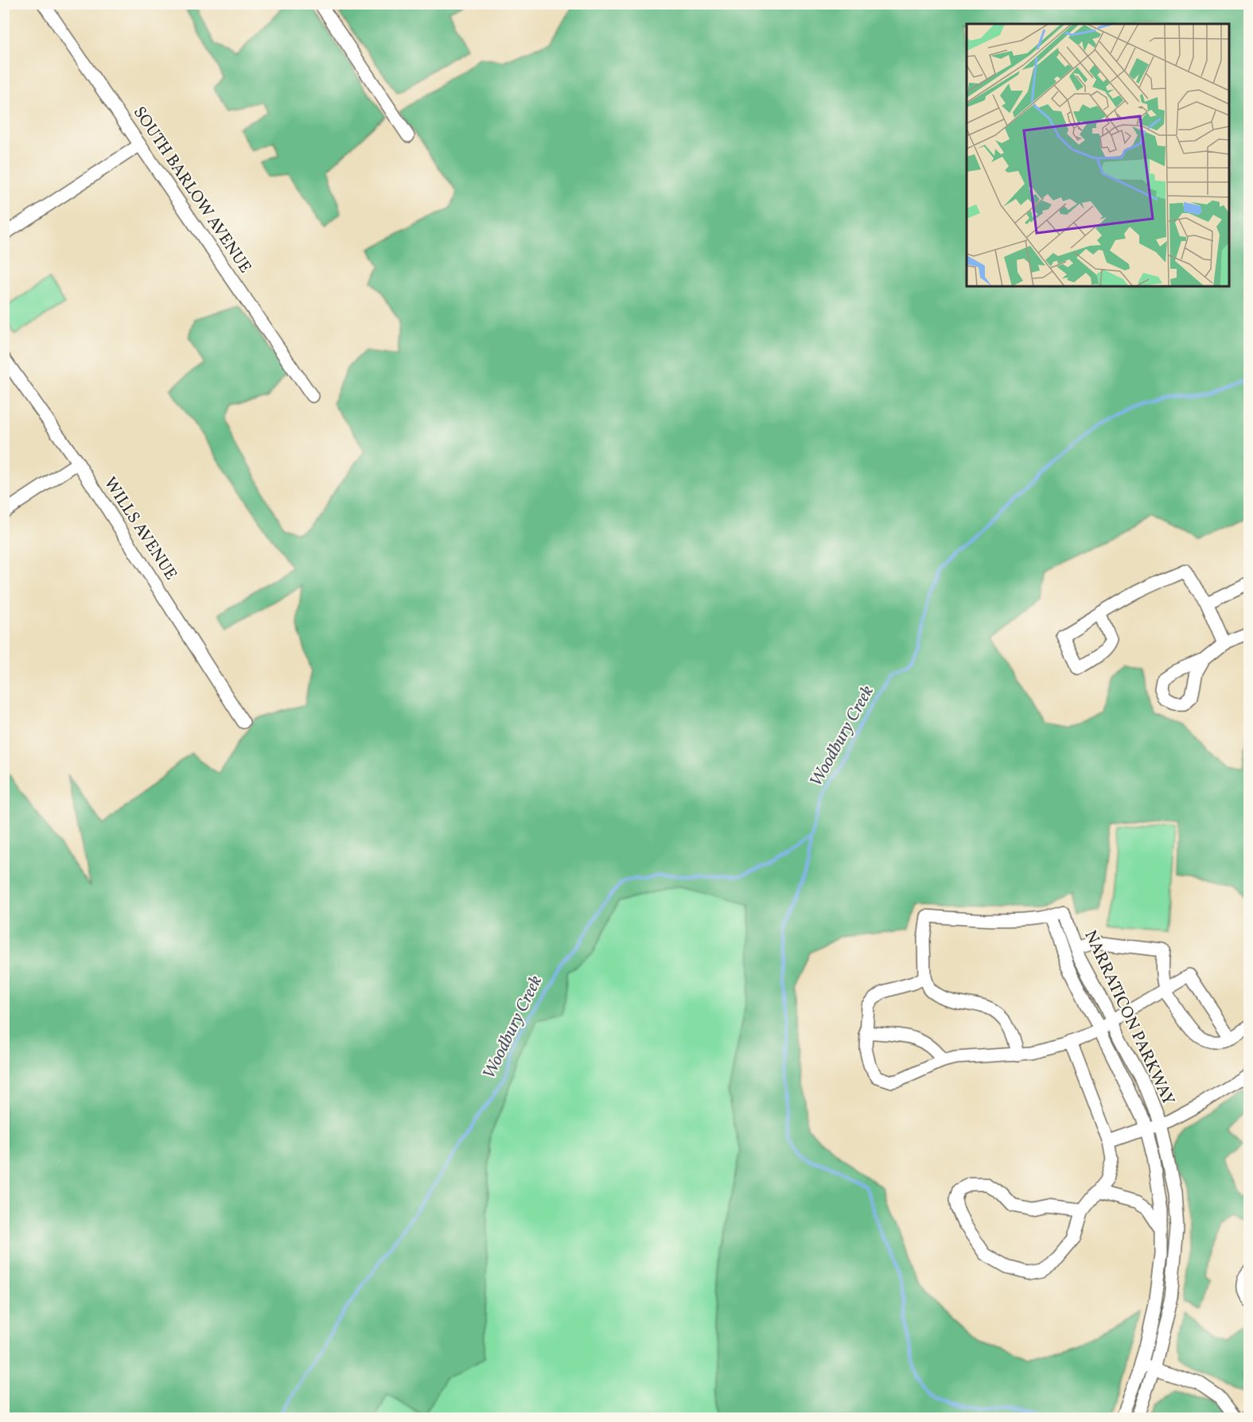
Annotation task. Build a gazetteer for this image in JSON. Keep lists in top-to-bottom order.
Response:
{
  "streets": {
    "street": ["SOUTH BARLOW AVENUE", "WILLS AVENUE", "NARRATICON PARKWAY"]
  },
  "water": ["Woodbury Creek"]
}
